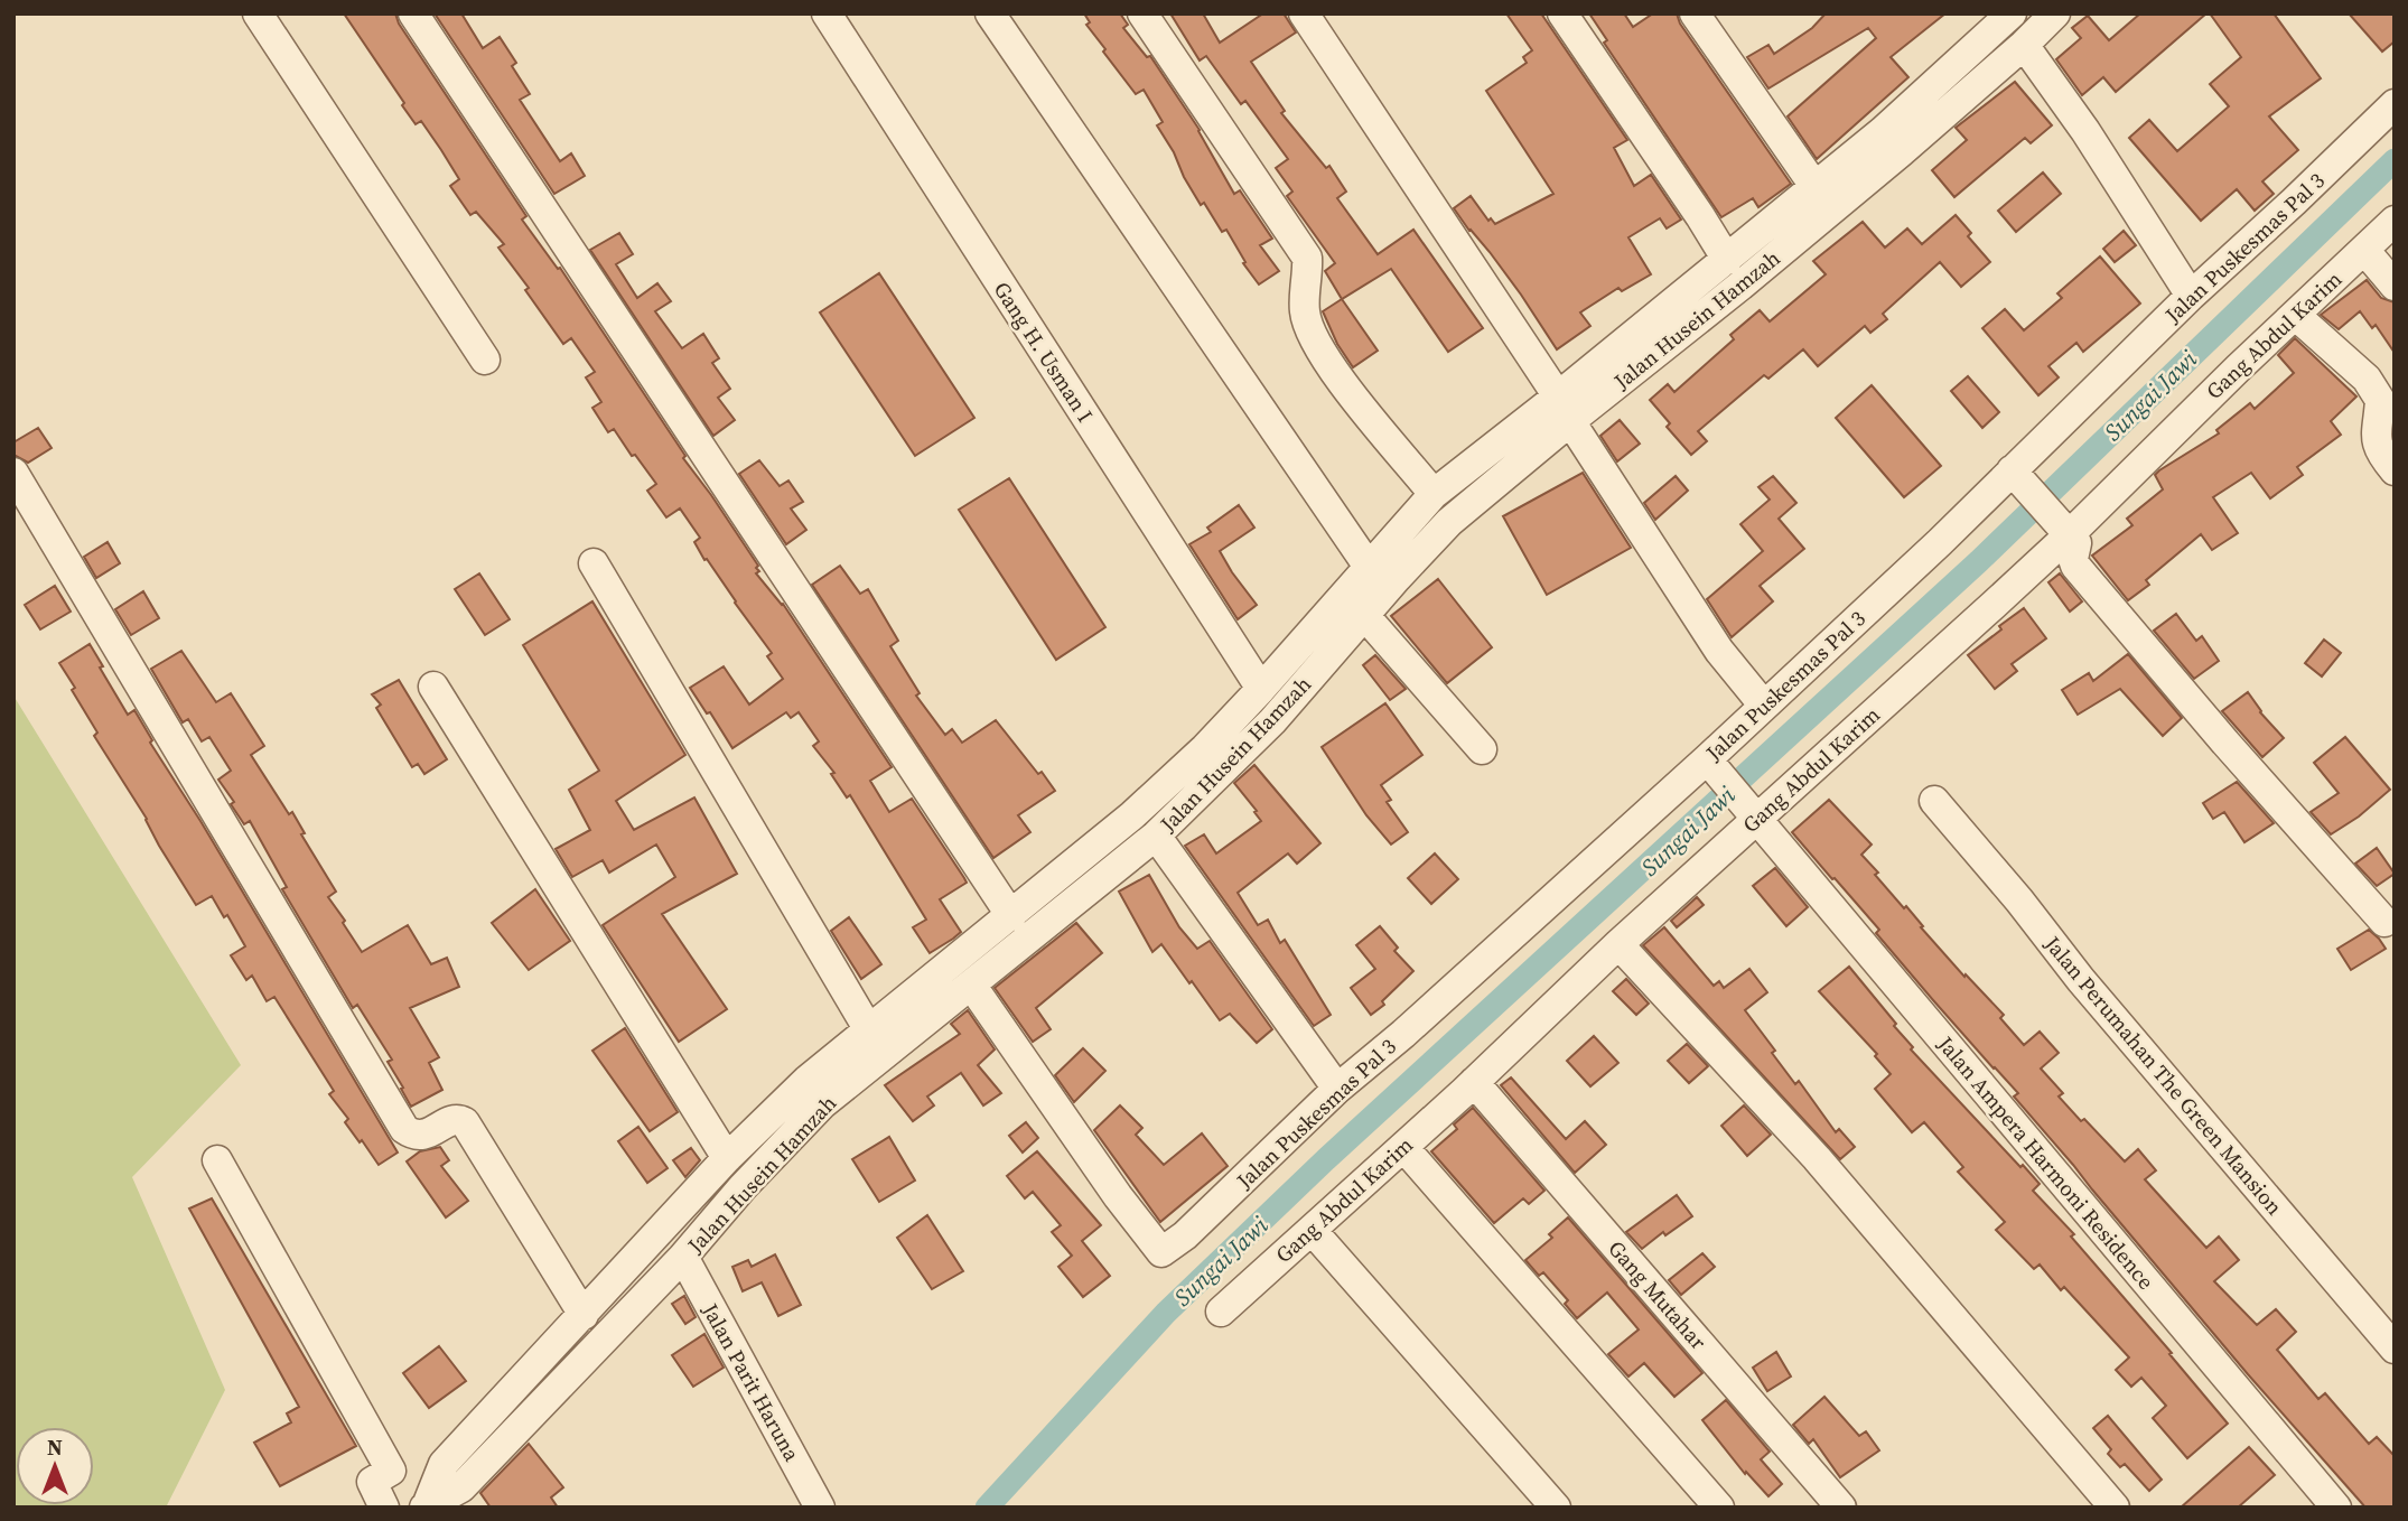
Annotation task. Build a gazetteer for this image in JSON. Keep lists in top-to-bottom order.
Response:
{
  "streets": {
    "street": [
      "Jalan Puskesmas Pal 3",
      "Jalan Husein Hamzah",
      "Gang Abdul Karim",
      "Gang H. Usman I",
      "Jalan Perumahan The Green Mansion",
      "Jalan Ampera Harmoni Residence",
      "Gang Mutahar",
      "Jalan Parit Haruna"
    ]
  },
  "crossings": [
    ["Jalan Puskesmas Pal 3", "Jalan Husein Hamzah"],
    ["Jalan Puskesmas Pal 3", "Jalan Ampera Harmoni Residence"],
    ["Jalan Husein Hamzah", "Gang H. Usman I"],
    ["Jalan Husein Hamzah", "Jalan Parit Haruna"],
    ["Gang Abdul Karim", "Jalan Ampera Harmoni Residence"],
    ["Gang Abdul Karim", "Gang Mutahar"]
  ],
  "water": ["Sungai Jawi"],
  "north": "top"
}
